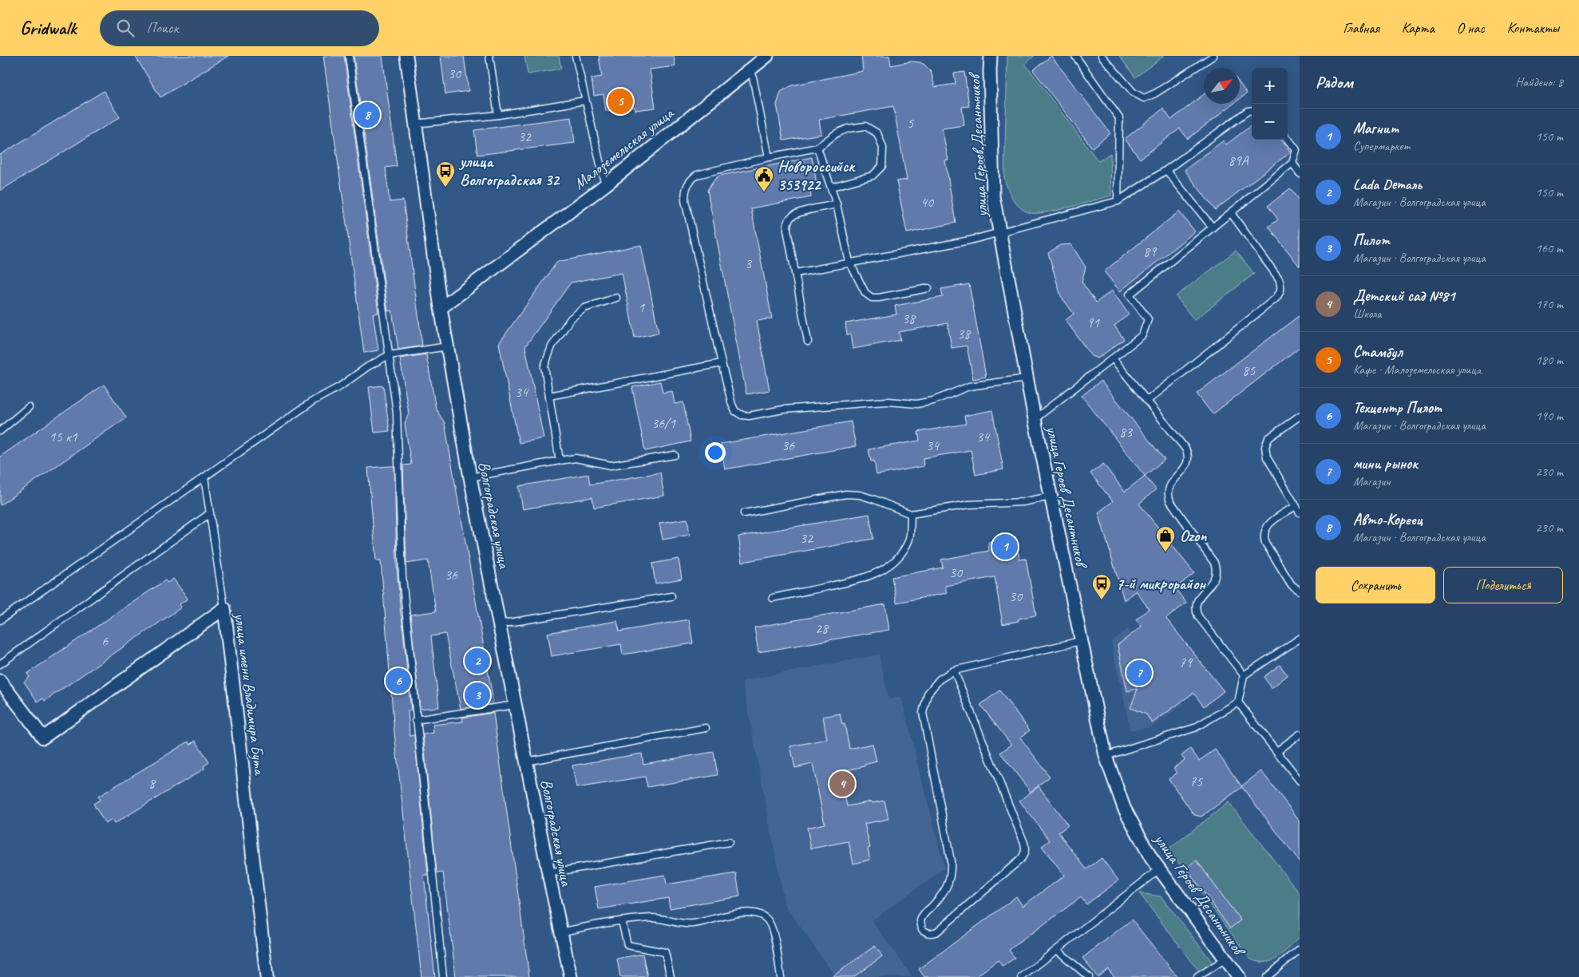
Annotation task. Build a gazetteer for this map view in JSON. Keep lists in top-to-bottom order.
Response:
{
  "streets": {
    "street": [
      "улица Героев Десантников",
      "Малоземельская улица",
      "Волгоградская улица",
      "улица имени Владимира Бута"
    ]
  },
  "crossings": [
    ["Малоземельская улица", "Волгоградская улица"]
  ],
  "places": {
    "bus stop": ["улица Волгоградская 32", "7-й микрорайон"],
    "public building": ["Новороссийск 353922"],
    "shop": ["Ozon"]
  },
  "house_numbers": [
    "30",
    "5",
    "32",
    "89А",
    "40",
    "89",
    "3",
    "1",
    "38",
    "91",
    "38",
    "85",
    "34",
    "36/1",
    "83",
    "15 к1",
    "34",
    "36",
    "34",
    "32",
    "30",
    "36",
    "30",
    "28",
    "6",
    "79",
    "75",
    "8"
  ],
  "north": "top right",
  "page": {
    "header": "Gridwalk",
    "search": "Поиск",
    "nav": [
      "Главная",
      "Карта",
      "О нас",
      "Контакты"
    ],
    "heading": ["Рядом", "Найдено: 8"],
    "map_buttons": ["+", "−"],
    "pins": [
      "5",
      "8",
      "1",
      "2",
      "7",
      "6",
      "3",
      "4"
    ],
    "list": [
      {
        "mark": "1",
        "name": "Магнит",
        "note": "Супермаркет",
        "value": "150 m"
      },
      {
        "mark": "2",
        "name": "Lada Dеталь",
        "note": "Магазин · Волгоградская улица",
        "value": "150 m"
      },
      {
        "mark": "3",
        "name": "Пилот",
        "note": "Магазин · Волгоградская улица",
        "value": "160 m"
      },
      {
        "mark": "4",
        "name": "Детский сад №81",
        "note": "Школа",
        "value": "170 m"
      },
      {
        "mark": "5",
        "name": "Стамбул",
        "note": "Кафе · Малоземельская улица",
        "value": "180 m"
      },
      {
        "mark": "6",
        "name": "Техцентр Пилот",
        "note": "Магазин · Волгоградская улица",
        "value": "190 m"
      },
      {
        "mark": "7",
        "name": "мини рынок",
        "note": "Магазин",
        "value": "230 m"
      },
      {
        "mark": "8",
        "name": "Авто-Кореец",
        "note": "Магазин · Волгоградская улица",
        "value": "230 m"
      }
    ],
    "buttons": ["Сохранить", "Поделиться"]
  }
}
